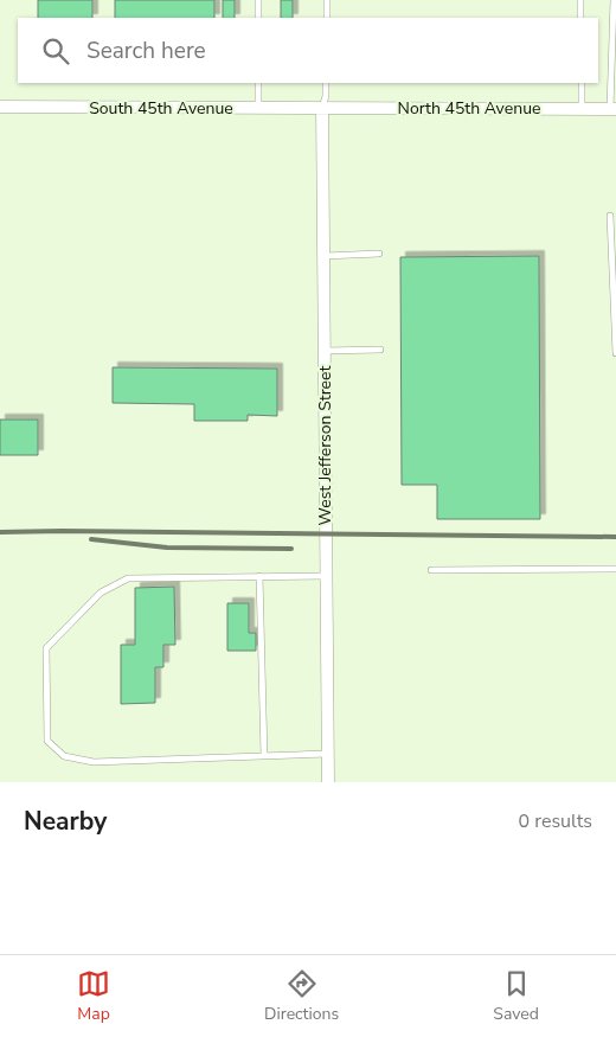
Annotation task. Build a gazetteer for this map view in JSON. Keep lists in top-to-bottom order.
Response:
{
  "streets": {
    "street": ["South 45th Avenue", "North 45th Avenue", "West Jefferson Street"]
  },
  "crossings": [
    ["South 45th Avenue", "North 45th Avenue"],
    ["South 45th Avenue", "West Jefferson Street"],
    ["North 45th Avenue", "West Jefferson Street"]
  ],
  "page": {
    "search": "Search here",
    "heading": ["Nearby", "0 results"],
    "nav": ["Map", "Directions", "Saved"]
  }
}
